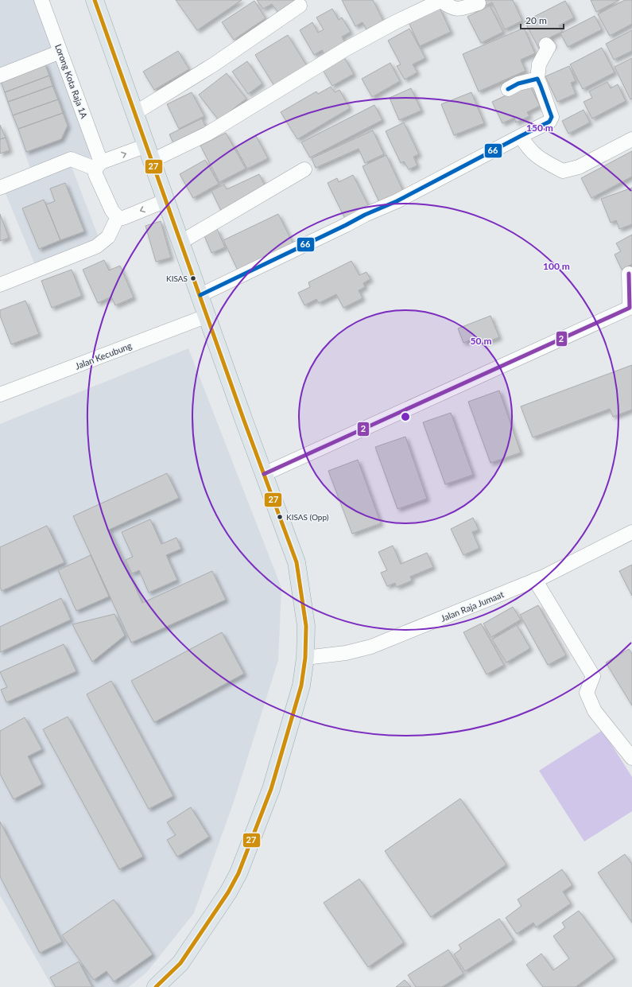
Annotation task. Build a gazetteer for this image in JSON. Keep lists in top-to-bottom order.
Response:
{
  "streets": {
    "street": ["Lorong Kota Raja 1A", "Jalan Kecubung", "Jalan Raja Jumaat"]
  },
  "places": ["KISAS", "KISAS (Opp)"],
  "lines": ["transit line 27", "transit line 66", "transit line 2"],
  "scale_bar": "20 m",
  "rings": ["150 m", "100 m", "50 m"]
}
